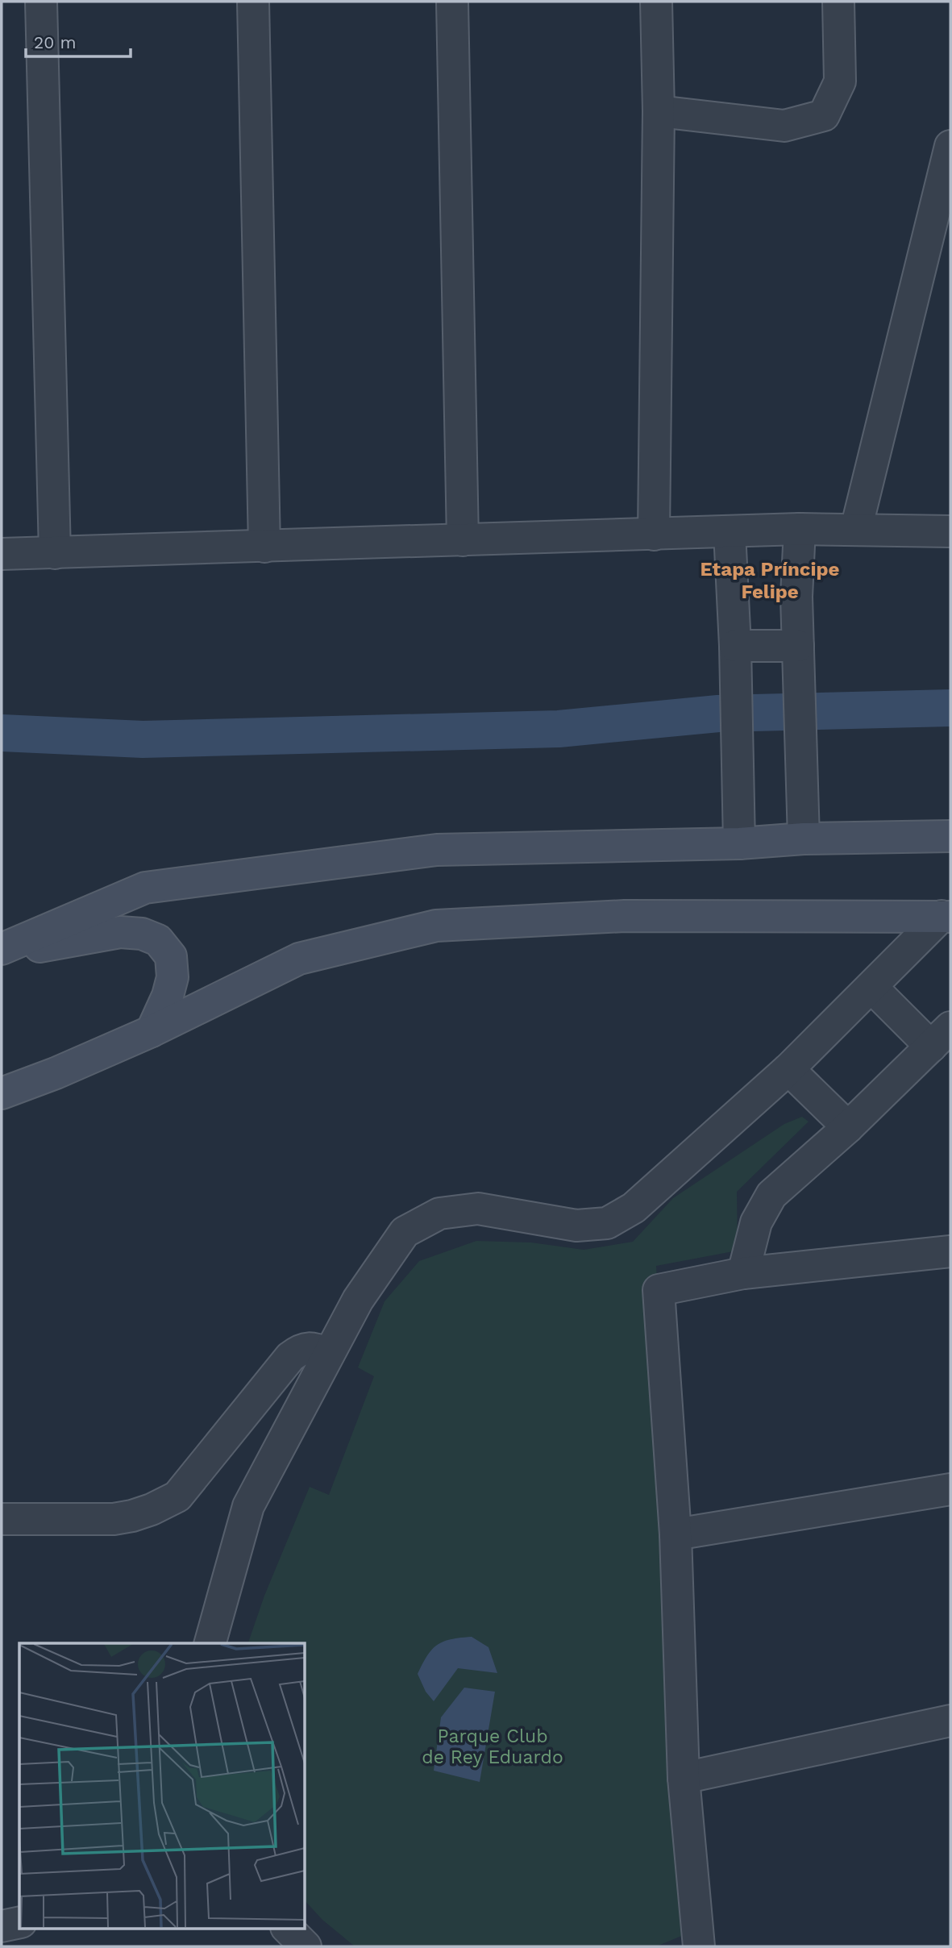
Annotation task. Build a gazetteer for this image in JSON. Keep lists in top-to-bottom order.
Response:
{
  "districts": ["Etapa Príncipe Felipe"],
  "parks": ["Parque Club de Rey Eduardo"],
  "scale_bar": "20 m"
}
